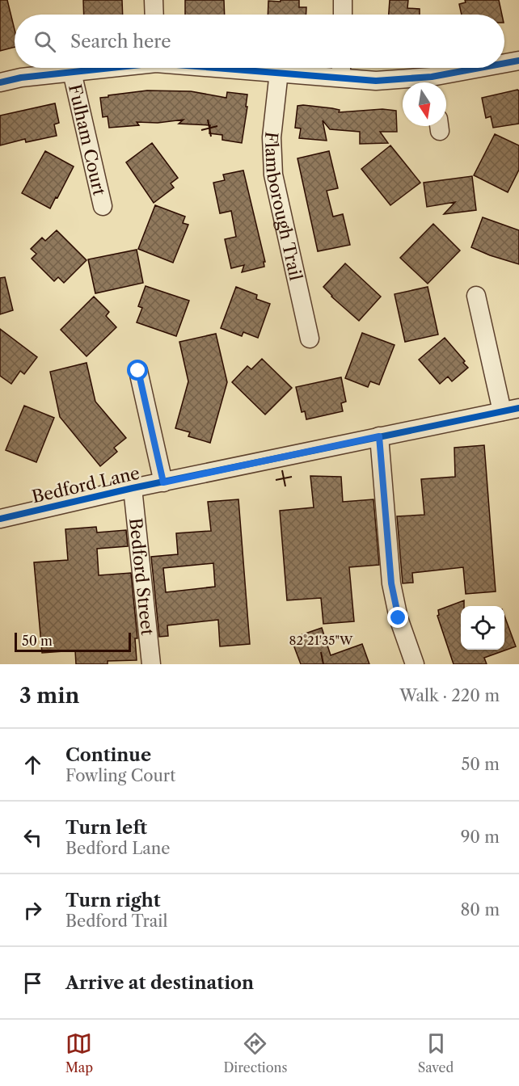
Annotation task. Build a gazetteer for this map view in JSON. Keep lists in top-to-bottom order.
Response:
{
  "streets": {
    "street": [
      "Fulham Court",
      "Flamborough Trail",
      "Bedford Lane",
      "Bedford Street"
    ]
  },
  "crossings": [
    ["Bedford Lane", "Bedford Street"]
  ],
  "scale_bar": "50 m",
  "north": "bottom",
  "page": {
    "search": "Search here",
    "scale": "50 m",
    "heading": ["3 min", "Walk · 220 m"],
    "list": [
      ["Continue", "Fowling Court", "50 m"],
      ["Turn left", "Bedford Lane", "90 m"],
      ["Turn right", "Bedford Trail", "80 m"],
      "Arrive at destination"
    ],
    "nav": ["Map", "Directions", "Saved"]
  },
  "coordinates": ["82°21'35\"W"]
}
